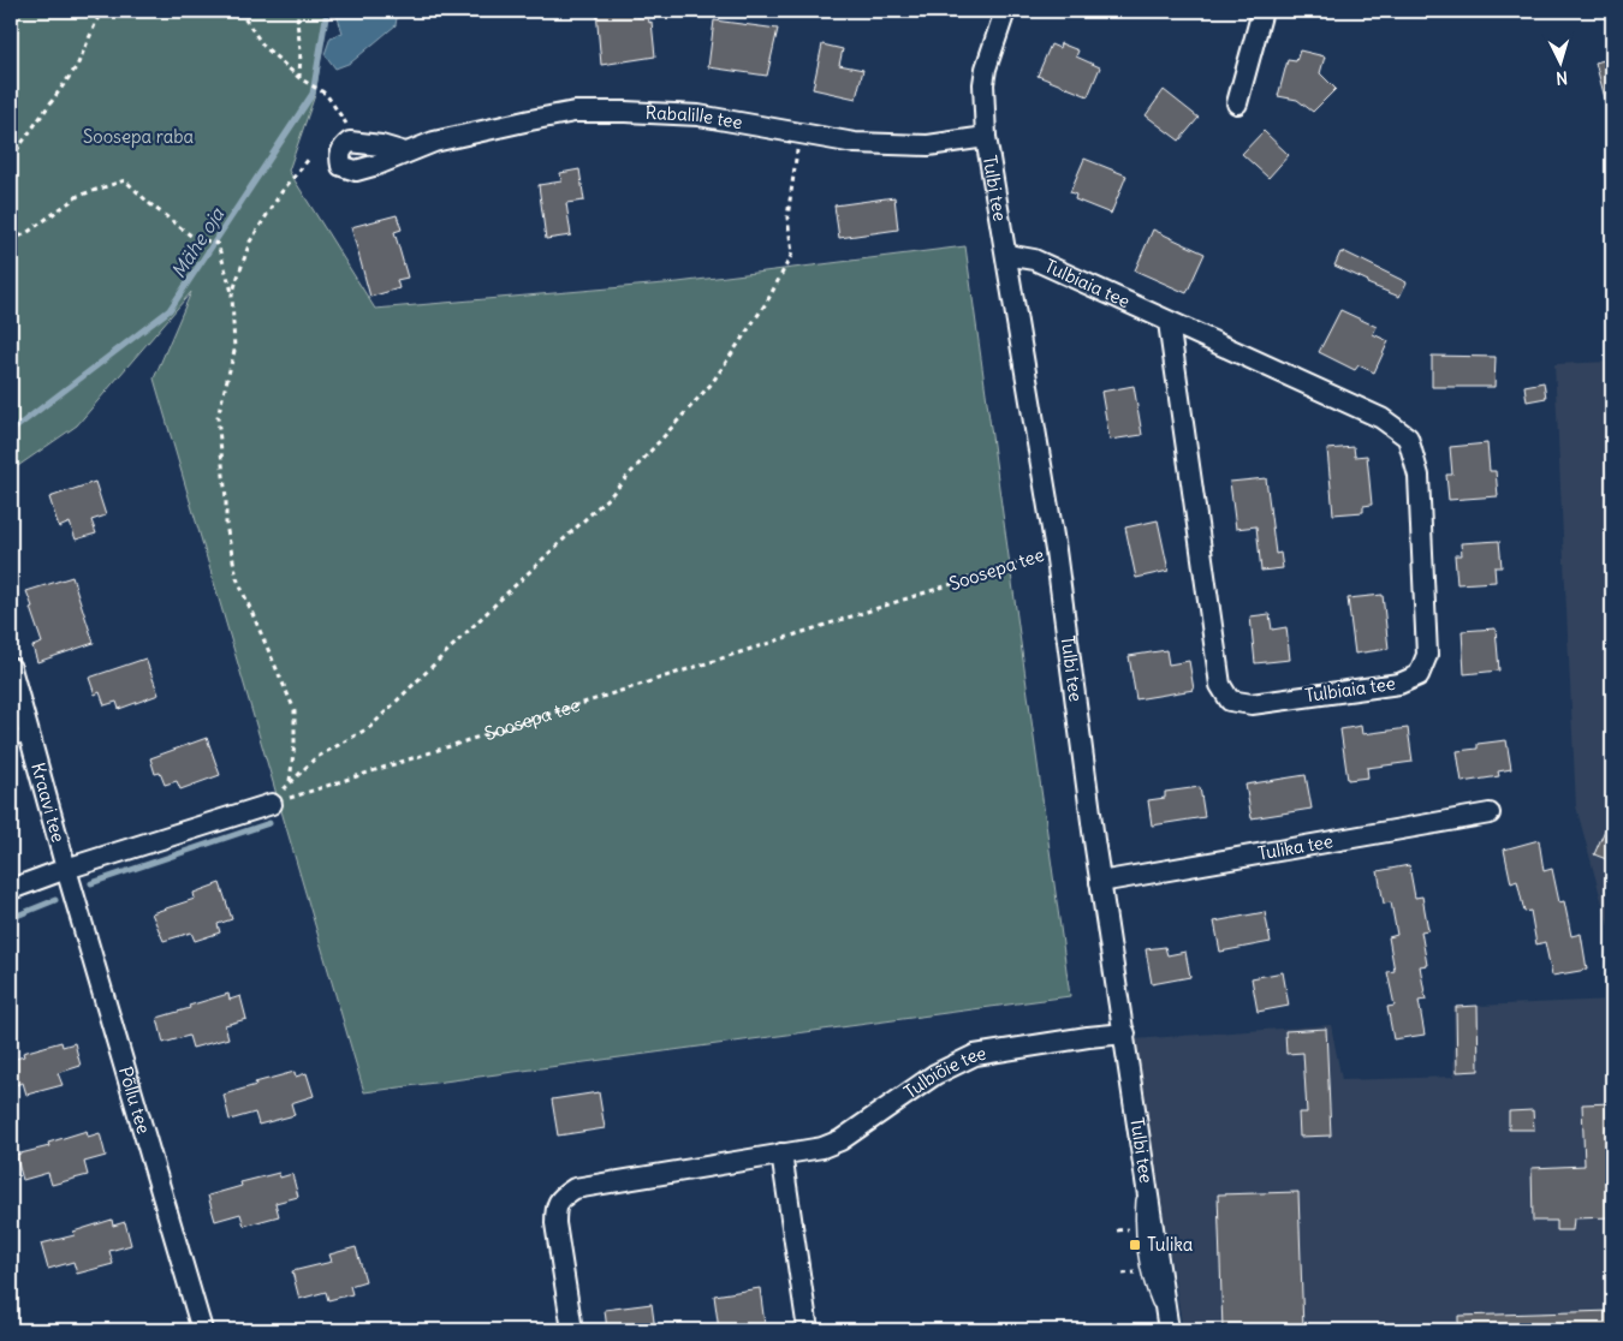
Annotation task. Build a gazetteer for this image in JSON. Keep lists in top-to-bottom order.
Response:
{
  "streets": {
    "street": [
      "Rabalille tee",
      "Tulbi tee",
      "Tulbiaia tee",
      "Kraavi tee",
      "Tulika tee",
      "Tulbiõie tee",
      "Põllu tee"
    ],
    "path": ["Soosepa tee"]
  },
  "crossings": [
    ["Rabalille tee", "Tulbi tee"],
    ["Tulbi tee", "Tulbiaia tee"],
    ["Tulbi tee", "Soosepa tee"],
    ["Tulbi tee", "Tulika tee"],
    ["Tulbi tee", "Tulbiõie tee"],
    ["Kraavi tee", "Põllu tee"]
  ],
  "water": ["Mähe oja"],
  "parks": ["Soosepa raba"],
  "places": {
    "transit": ["Tulika"]
  },
  "north": "bottom"
}
